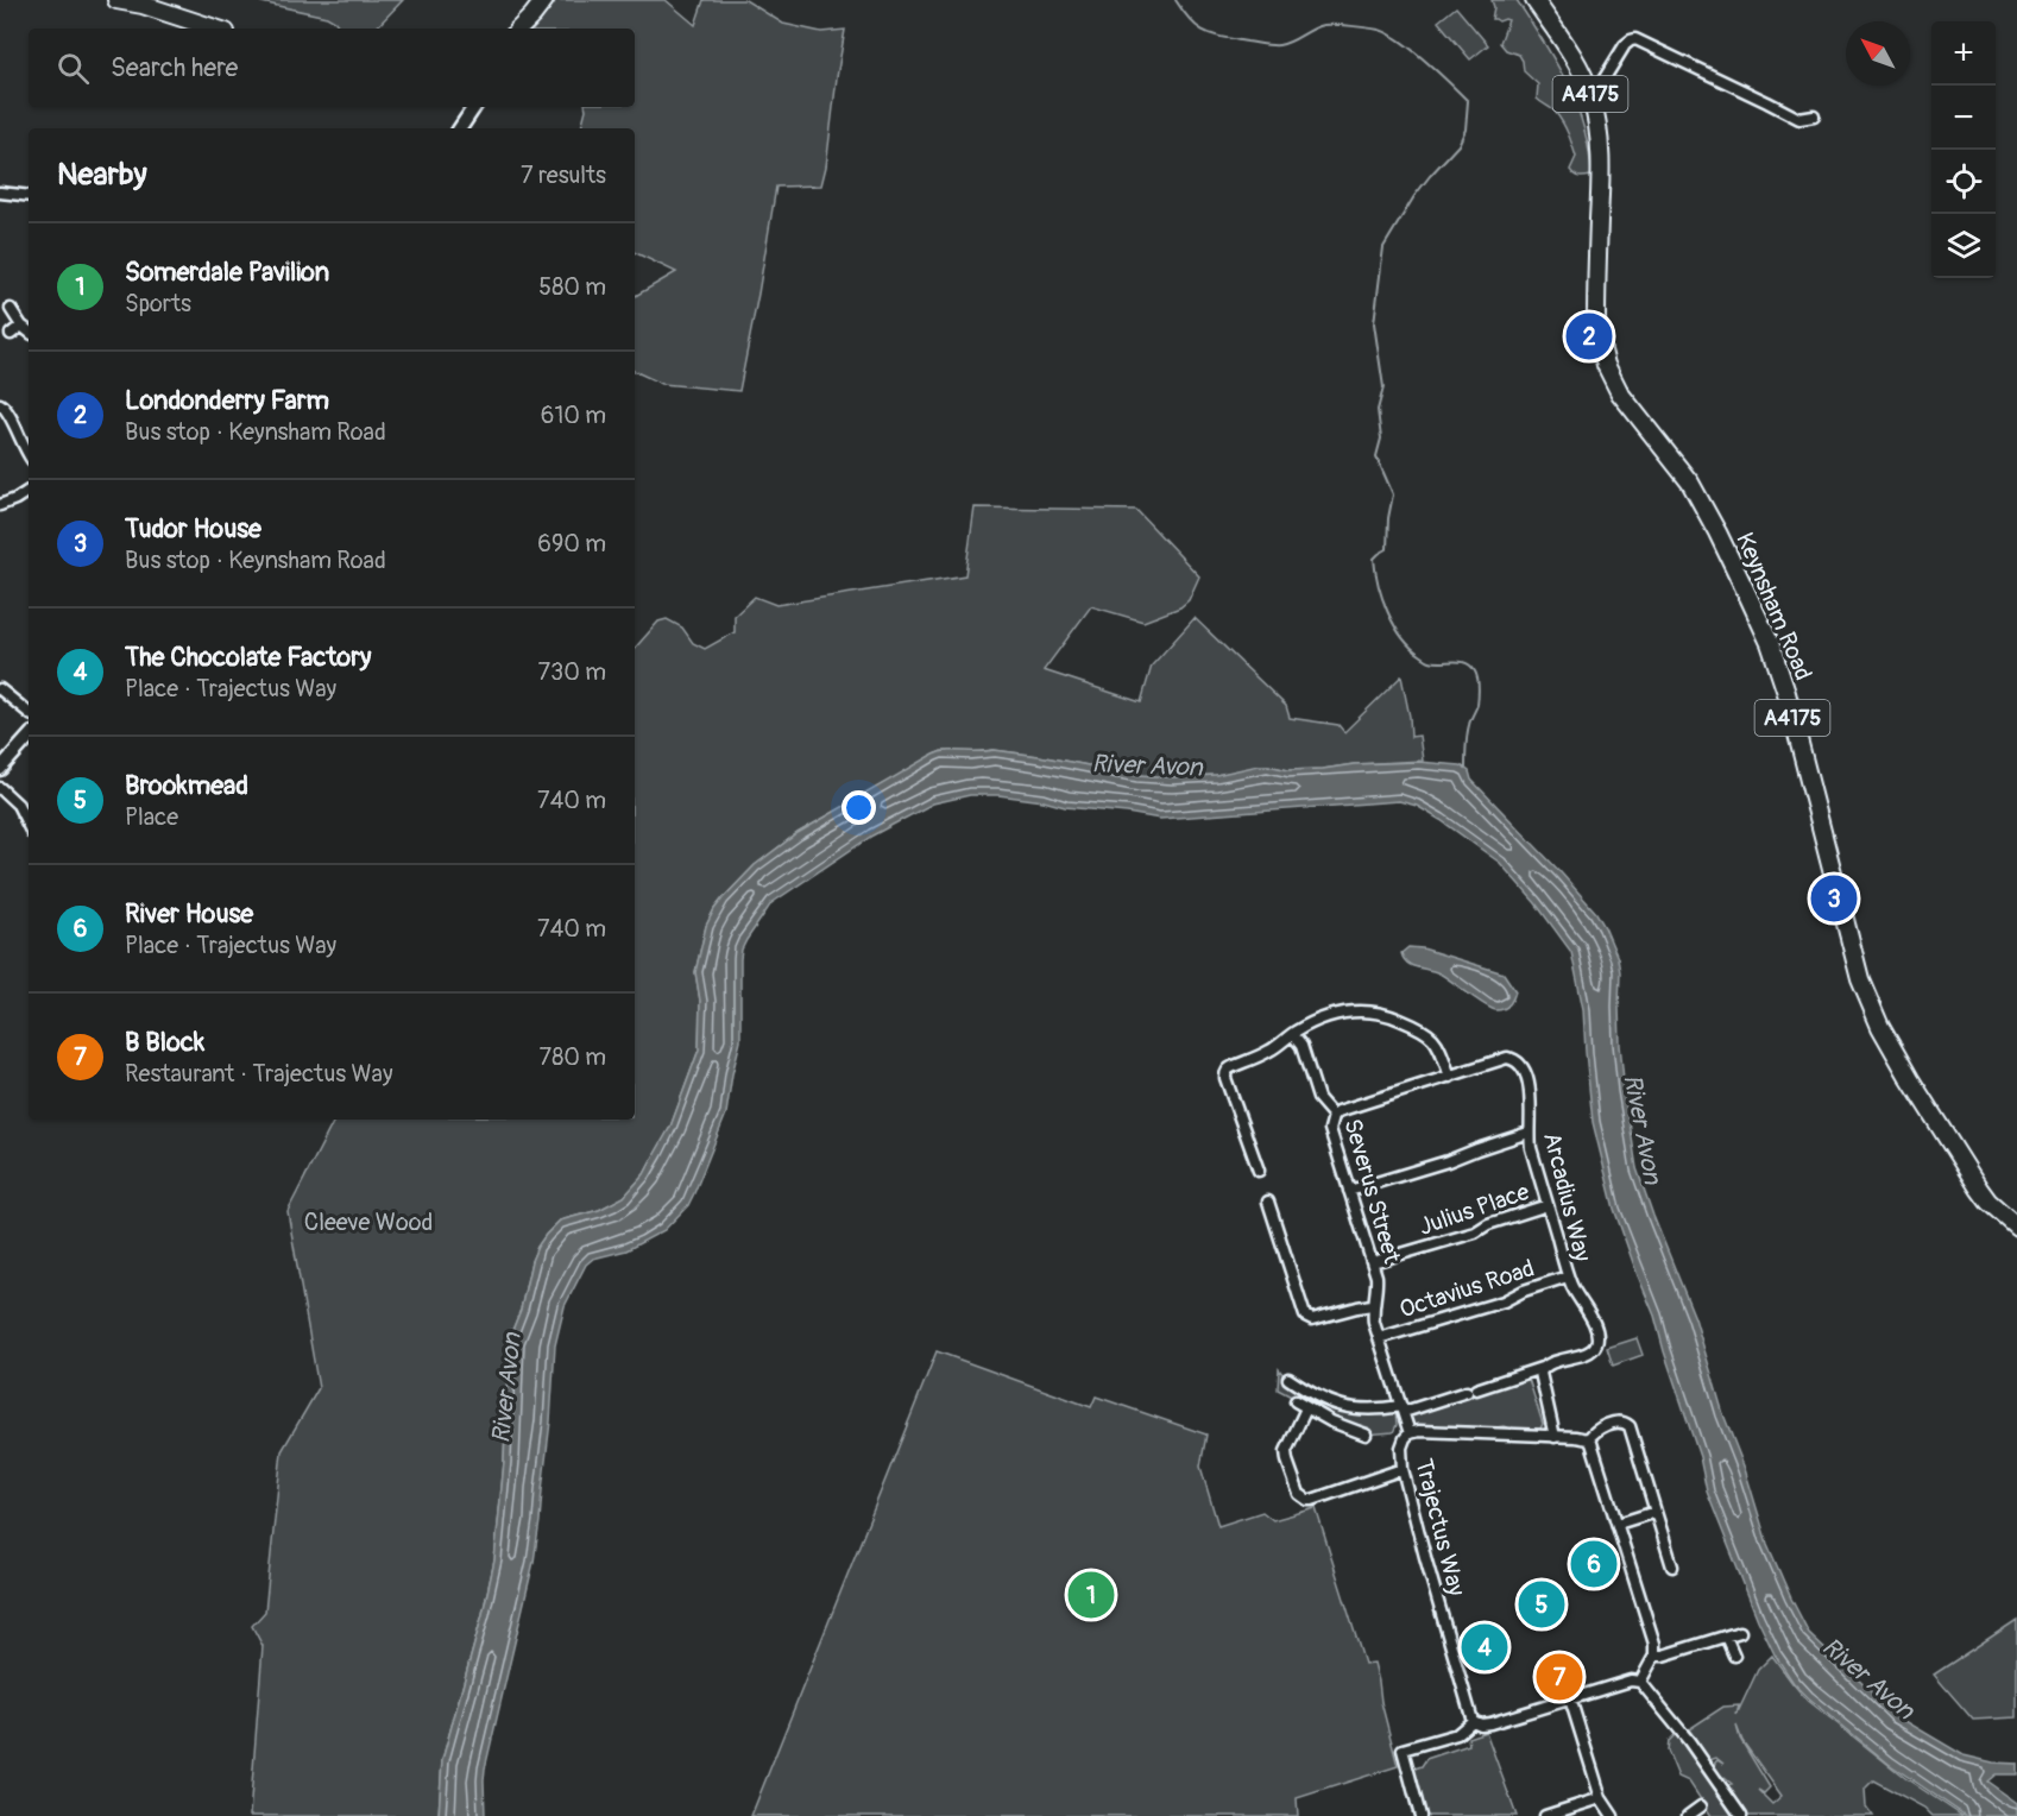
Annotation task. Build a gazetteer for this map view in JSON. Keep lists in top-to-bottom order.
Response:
{
  "streets": {
    "main road": ["A4175", "Keynsham Road"],
    "street": [
      "Severus Street",
      "Arcadius Way",
      "Julius Place",
      "Octavius Road",
      "Trajectus Way"
    ]
  },
  "crossings": [
    ["Severus Street", "Arcadius Way"],
    ["Severus Street", "Julius Place"],
    ["Severus Street", "Octavius Road"],
    ["Severus Street", "Trajectus Way"],
    ["Arcadius Way", "Julius Place"],
    ["Arcadius Way", "Octavius Road"]
  ],
  "water": ["River Avon"],
  "parks": ["Cleeve Wood"],
  "north": "top left",
  "page": {
    "map_buttons": ["+", "−"],
    "search": "Search here",
    "heading": ["Nearby", "7 results"],
    "list": [
      {
        "mark": "1",
        "name": "Somerdale Pavilion",
        "note": "Sports",
        "value": "580 m"
      },
      {
        "mark": "2",
        "name": "Londonderry Farm",
        "note": "Bus stop · Keynsham Road",
        "value": "610 m"
      },
      {
        "mark": "3",
        "name": "Tudor House",
        "note": "Bus stop · Keynsham Road",
        "value": "690 m"
      },
      {
        "mark": "4",
        "name": "The Chocolate Factory",
        "note": "Place · Trajectus Way",
        "value": "730 m"
      },
      {
        "mark": "5",
        "name": "Brookmead",
        "note": "Place",
        "value": "740 m"
      },
      {
        "mark": "6",
        "name": "River House",
        "note": "Place · Trajectus Way",
        "value": "740 m"
      },
      {
        "mark": "7",
        "name": "B Block",
        "note": "Restaurant · Trajectus Way",
        "value": "780 m"
      }
    ],
    "pins": [
      "2",
      "3",
      "6",
      "1",
      "5",
      "4",
      "7"
    ]
  }
}
